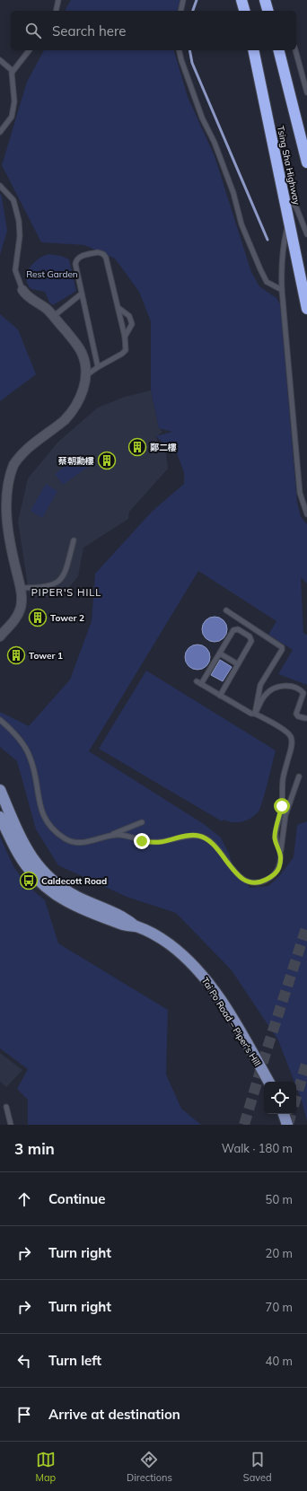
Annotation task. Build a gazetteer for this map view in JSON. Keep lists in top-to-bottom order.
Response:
{
  "streets": {
    "highway": ["Tsing Sha Highway"],
    "main road": ["Tai Po Road – Piper's Hill"]
  },
  "districts": ["PIPER'S HILL"],
  "parks": ["Rest Garden"],
  "places": {
    "building": [
      "鄭二樓",
      "蔡朝勳樓",
      "Tower 2",
      "Tower 1"
    ],
    "bus stop": ["Caldecott Road"]
  },
  "page": {
    "search": "Search here",
    "heading": ["3 min", "Walk · 180 m"],
    "list": [
      ["Continue", "50 m"],
      ["Turn right", "20 m"],
      ["Turn right", "70 m"],
      ["Turn left", "40 m"],
      "Arrive at destination"
    ],
    "nav": ["Map", "Directions", "Saved"]
  }
}
